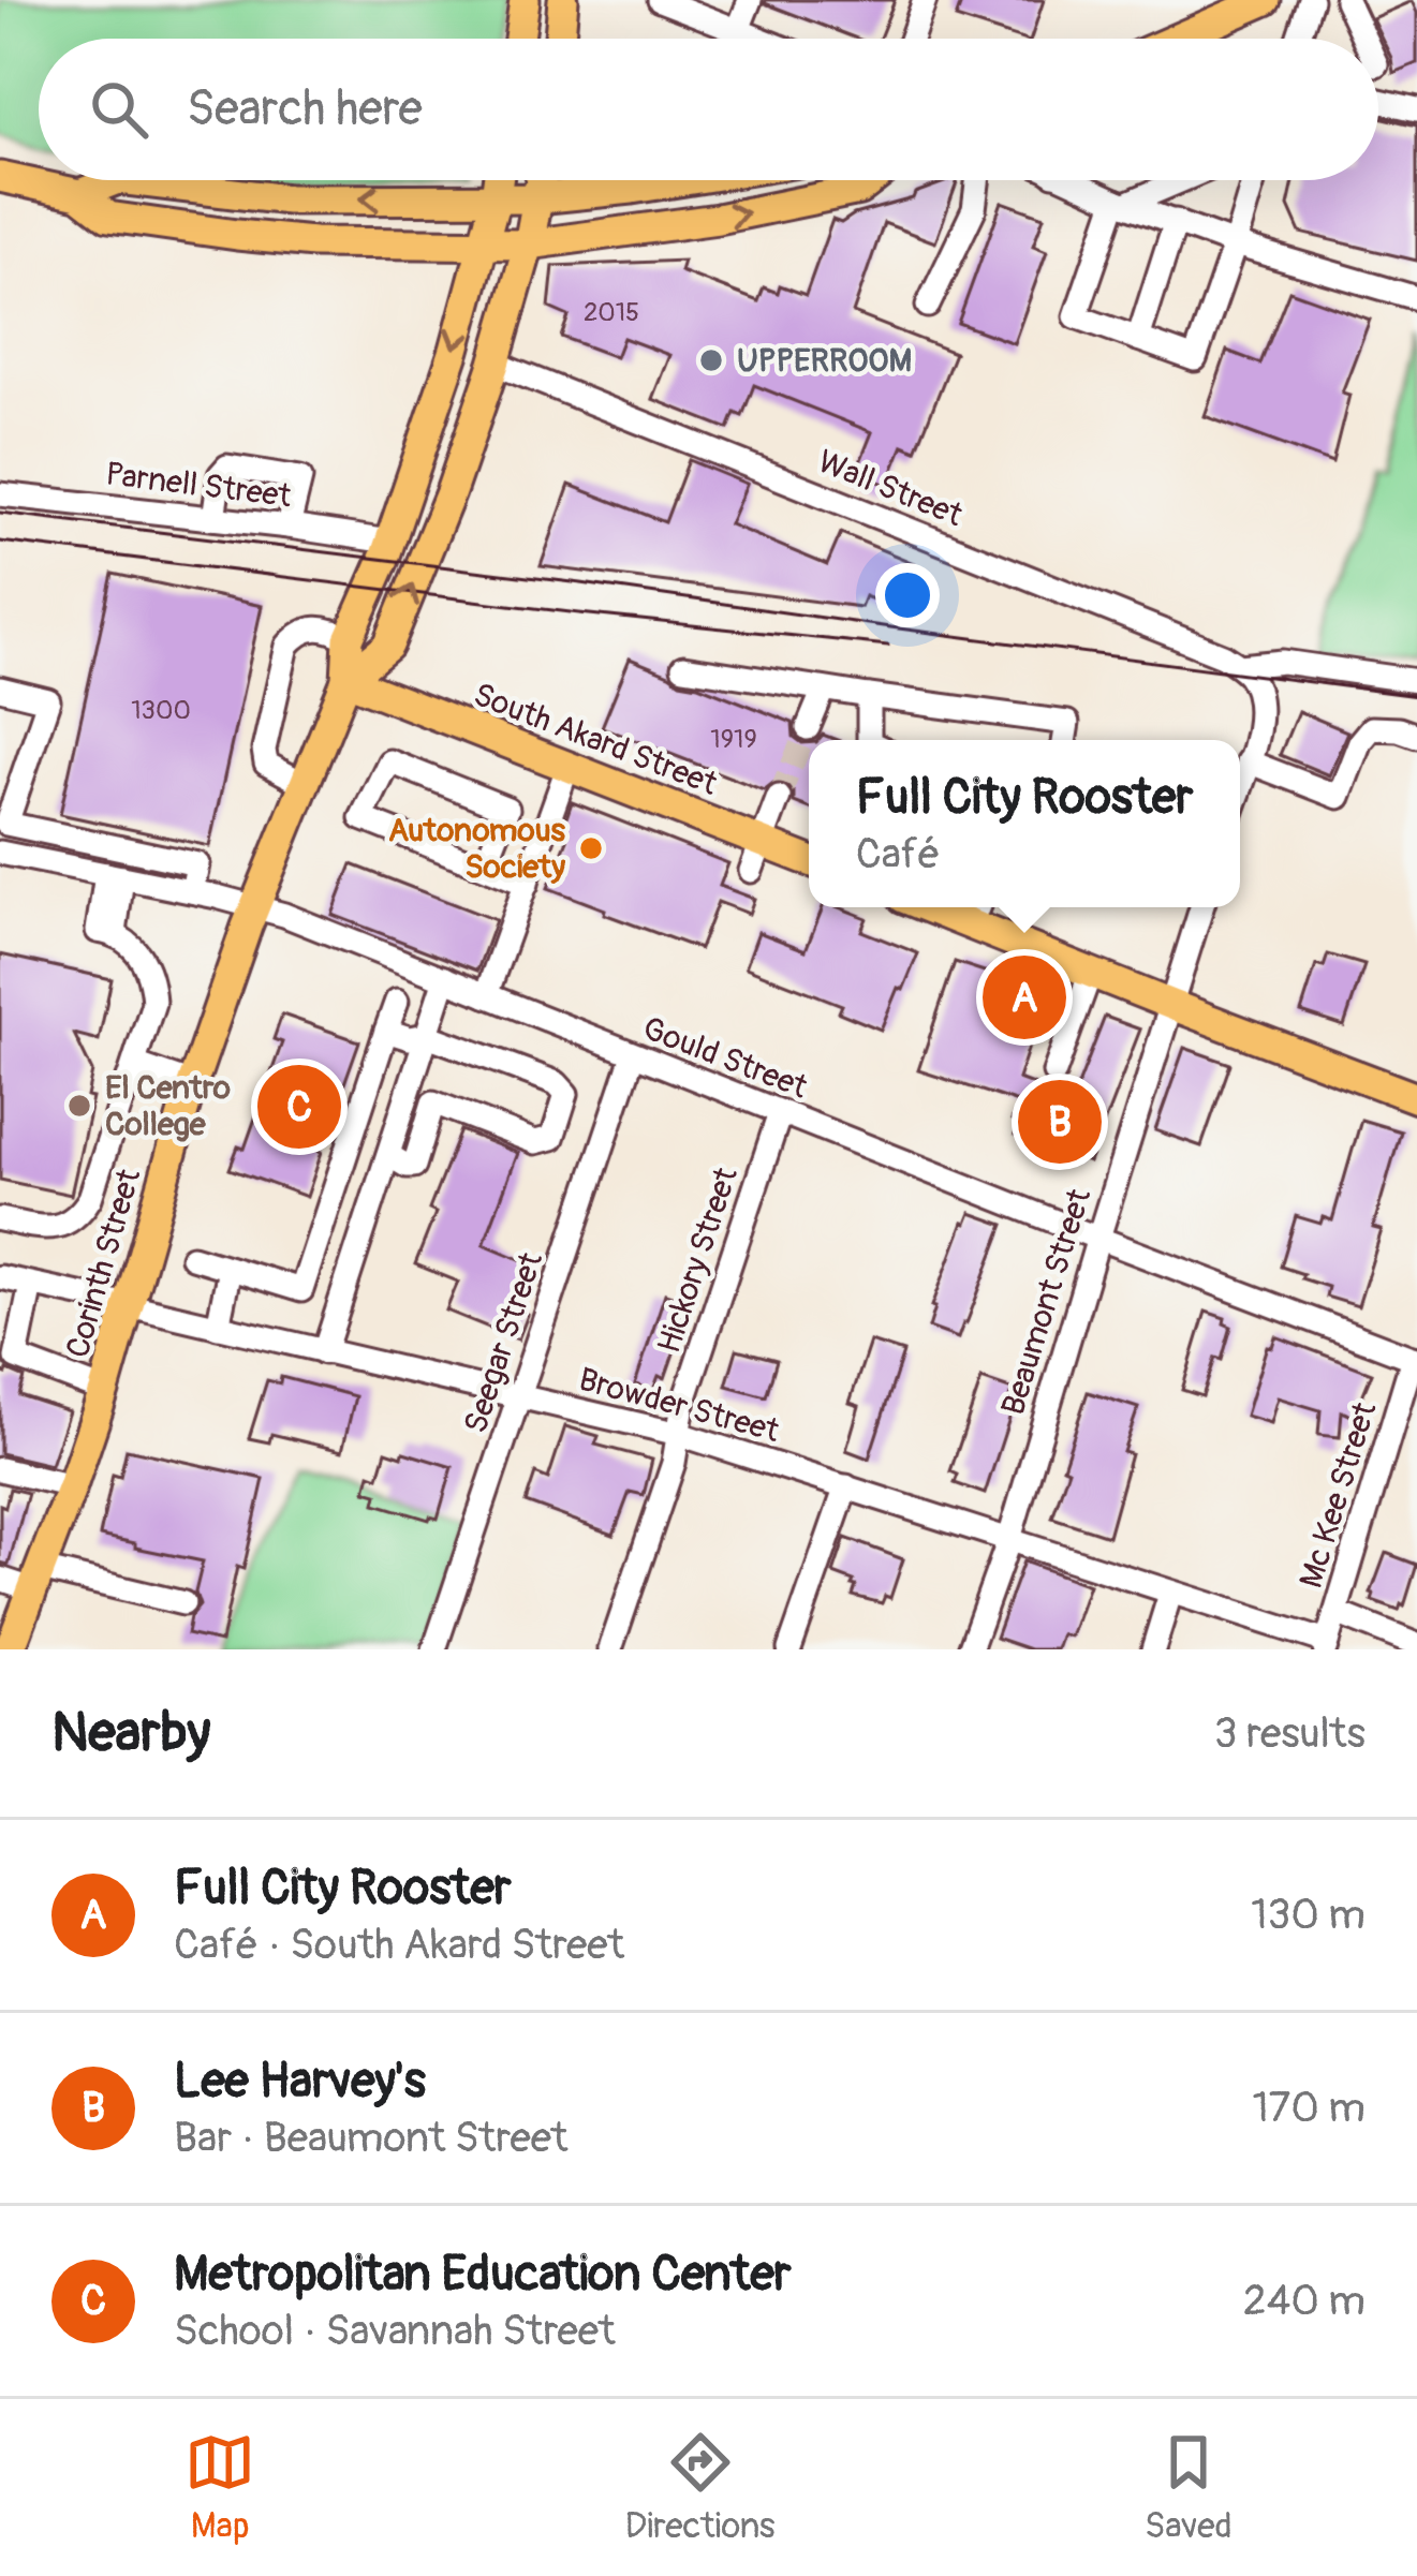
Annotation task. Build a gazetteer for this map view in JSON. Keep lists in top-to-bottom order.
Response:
{
  "streets": {
    "main road": ["South Akard Street", "Corinth Street"],
    "street": [
      "Parnell Street",
      "Wall Street",
      "Gould Street",
      "Hickory Street",
      "Beaumont Street",
      "Seegar Street",
      "Browder Street",
      "Mc Kee Street"
    ]
  },
  "crossings": [
    ["Parnell Street", "Corinth Street"],
    ["Wall Street", "Corinth Street"],
    ["South Akard Street", "Corinth Street"],
    ["Gould Street", "Hickory Street"],
    ["Gould Street", "Corinth Street"],
    ["Gould Street", "Beaumont Street"],
    ["Gould Street", "Seegar Street"],
    ["Gould Street", "Mc Kee Street"],
    ["Hickory Street", "Browder Street"],
    ["Corinth Street", "Browder Street"],
    ["Beaumont Street", "Browder Street"],
    ["Seegar Street", "Browder Street"],
    ["Browder Street", "Mc Kee Street"]
  ],
  "places": ["UPPERROOM", "Autonomous Society", "El Centro College"],
  "house_numbers": ["2015", "1300", "1919"],
  "page": {
    "search": "Search here",
    "popup": ["Full City Rooster", "Café"],
    "pins": ["A", "C", "B"],
    "heading": ["Nearby", "3 results"],
    "list": [
      {
        "mark": "A",
        "name": "Full City Rooster",
        "note": "Café · South Akard Street",
        "value": "130 m"
      },
      {
        "mark": "B",
        "name": "Lee Harvey's",
        "note": "Bar · Beaumont Street",
        "value": "170 m"
      },
      {
        "mark": "C",
        "name": "Metropolitan Education Center",
        "note": "School · Savannah Street",
        "value": "240 m"
      }
    ],
    "nav": ["Map", "Directions", "Saved"]
  }
}
